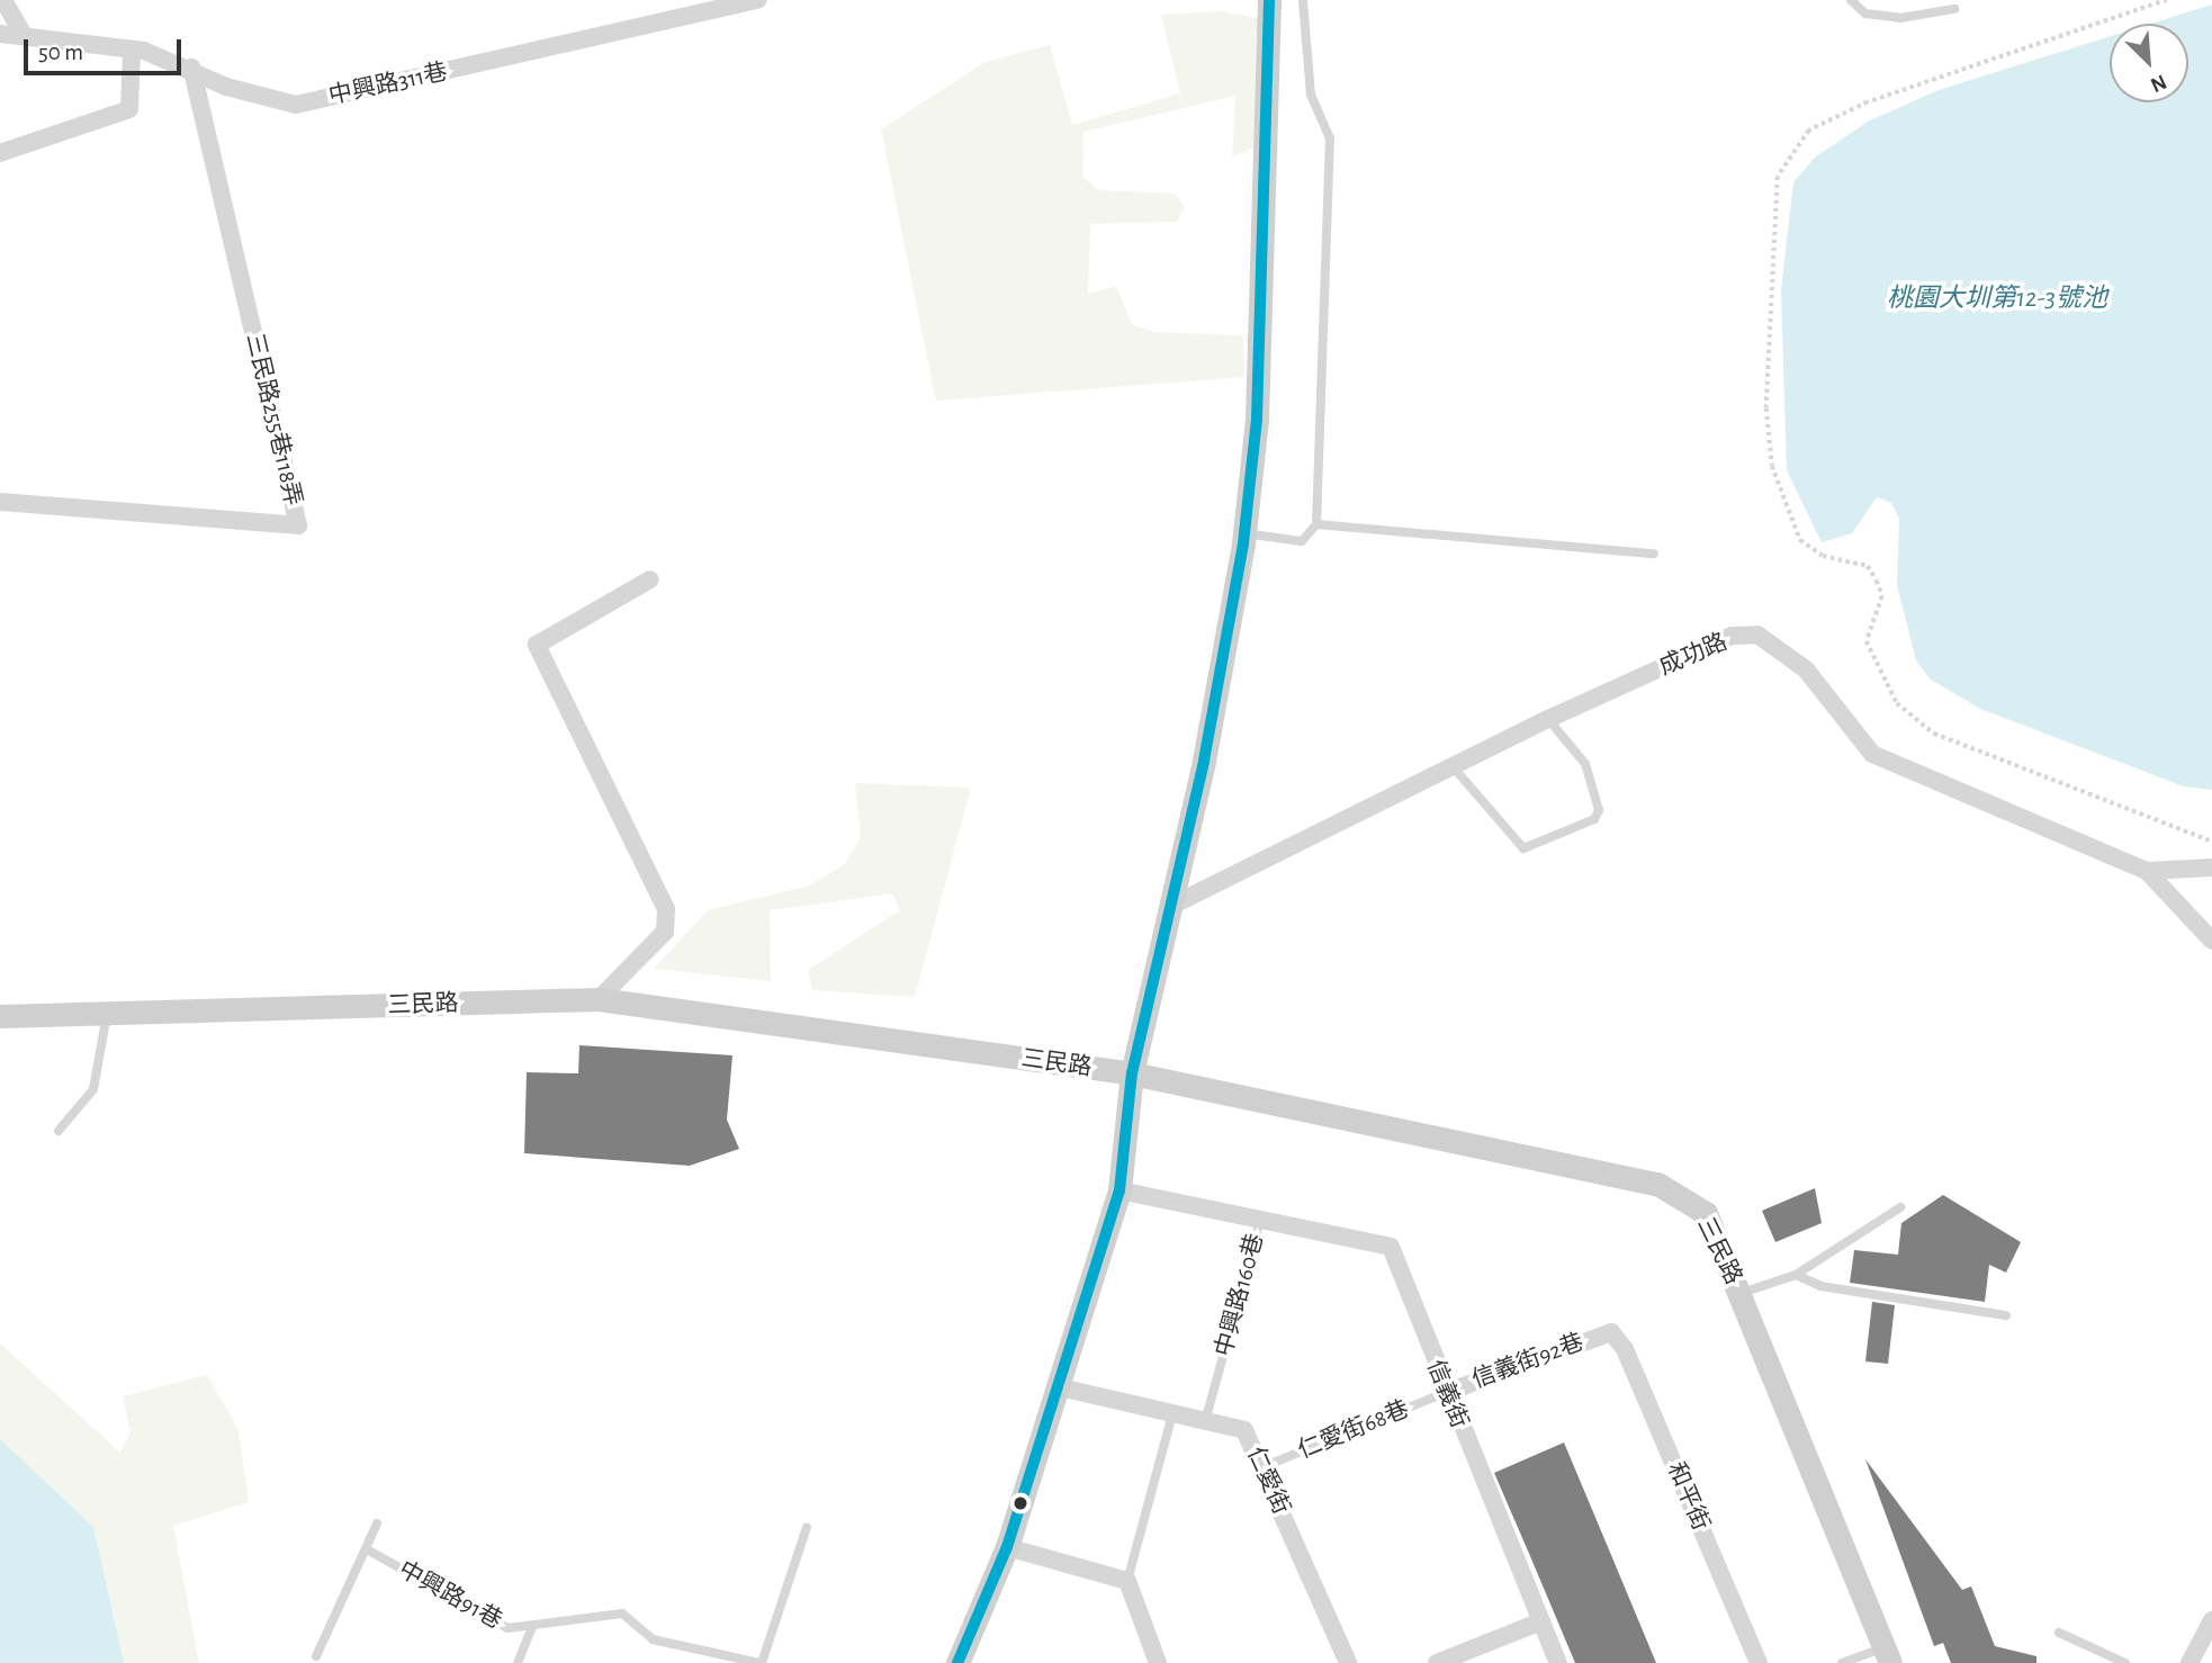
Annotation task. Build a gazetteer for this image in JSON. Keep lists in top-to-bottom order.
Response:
{
  "streets": {
    "street": [
      "中興路311巷",
      "三民路255巷118弄",
      "成功路",
      "三民路",
      "中興路160巷",
      "信義街92巷",
      "信義街",
      "仁愛街",
      "和平街"
    ],
    "lane": ["仁愛街68巷", "中興路91巷"]
  },
  "crossings": [
    ["中興路311巷", "三民路255巷118弄"],
    ["中興路160巷", "信義街"],
    ["中興路160巷", "仁愛街"],
    ["信義街92巷", "信義街"],
    ["信義街92巷", "仁愛街68巷"],
    ["信義街92巷", "和平街"],
    ["信義街", "仁愛街68巷"],
    ["仁愛街68巷", "仁愛街"]
  ],
  "water": ["桃園大圳第12-3號池"],
  "scale_bar": "50 m",
  "north": "bottom right"
}
